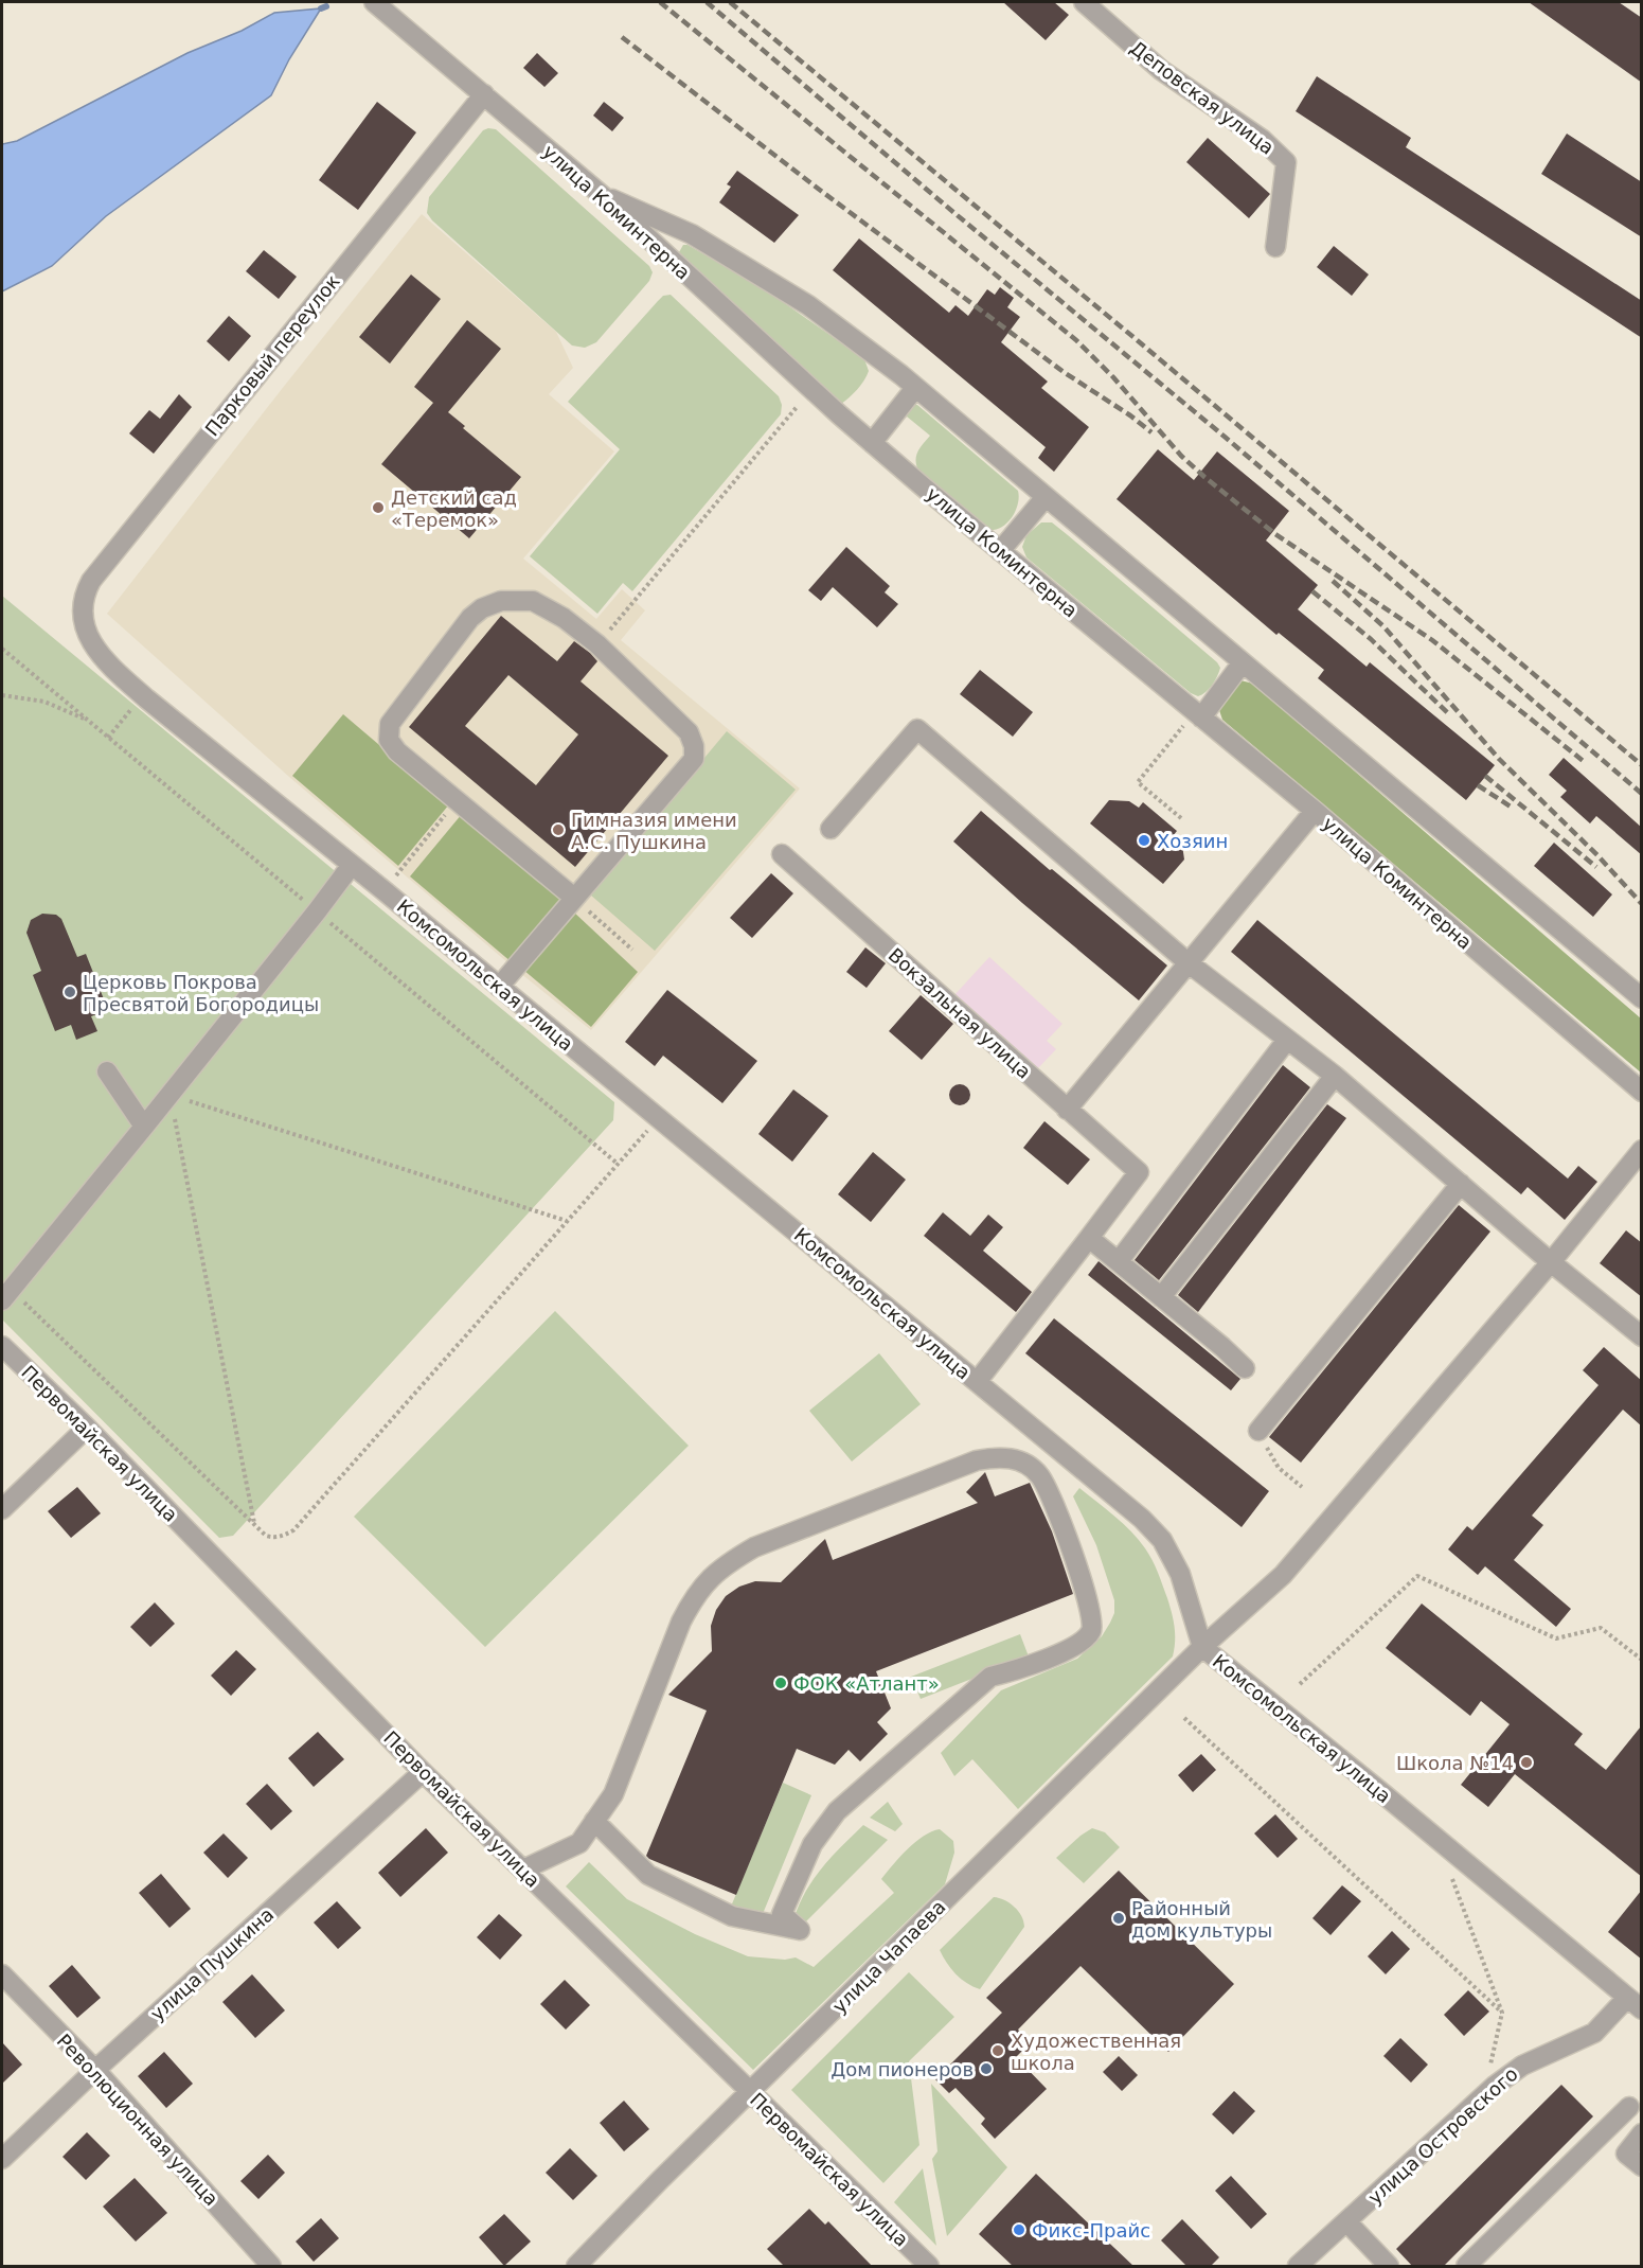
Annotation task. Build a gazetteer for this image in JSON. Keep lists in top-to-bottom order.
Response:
{
  "streets": {
    "street": [
      "Деповская улица",
      "улица Коминтерна",
      "Парковый переулок",
      "Комсомольская улица",
      "Вокзальная улица",
      "Первомайская улица",
      "улица Чапаева",
      "улица Пушкина",
      "Революционная улица",
      "улица Островского"
    ]
  },
  "crossings": [
    ["улица Коминтерна", "Парковый переулок"],
    ["Парковый переулок", "Комсомольская улица"],
    ["Комсомольская улица", "улица Чапаева"],
    ["Комсомольская улица", "улица Островского"],
    ["Первомайская улица", "улица Чапаева"],
    ["Первомайская улица", "улица Пушкина"],
    ["улица Пушкина", "Революционная улица"]
  ],
  "places": [
    "Детский сад «Теремок»",
    "Гимназия имени А.С. Пушкина",
    "Хозяин",
    "Церковь Покрова Пресвятой Богородицы",
    "ФОК «Атлант»",
    "Школа №14",
    "Районный дом культуры",
    "Художественная школа",
    "Дом пионеров",
    "Фикс-Прайс"
  ]
}
